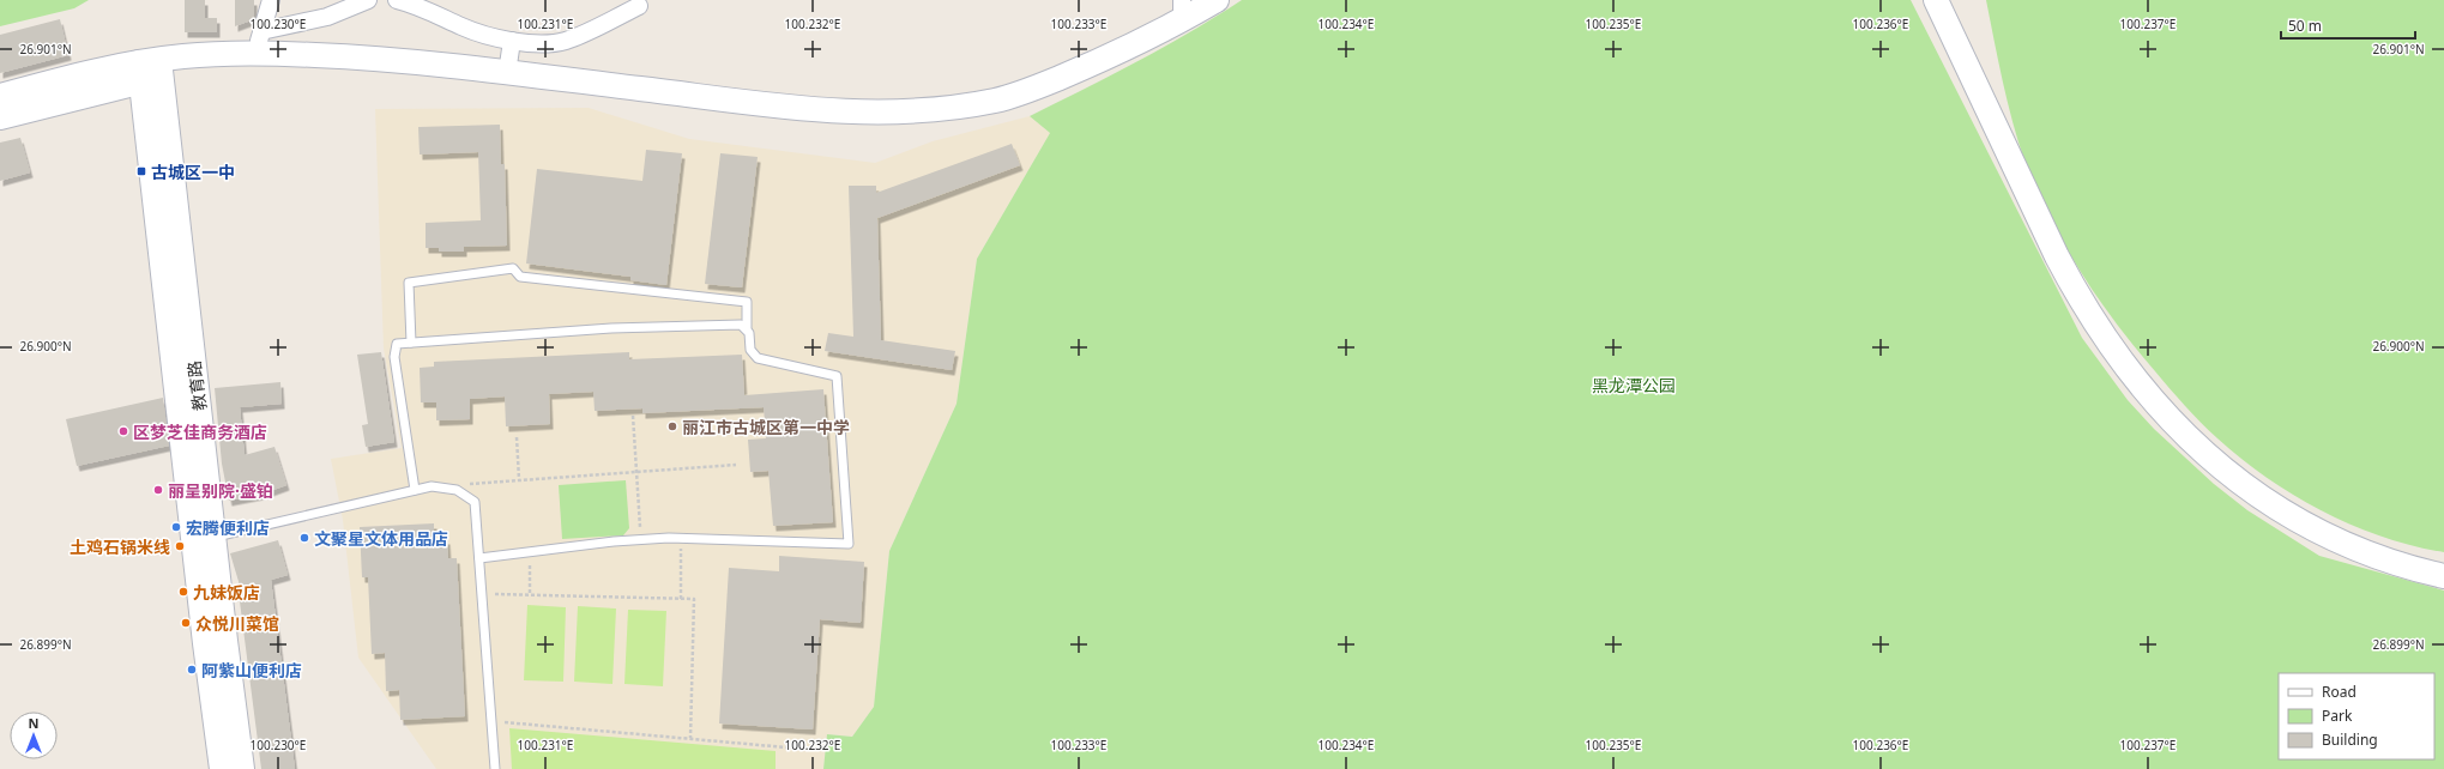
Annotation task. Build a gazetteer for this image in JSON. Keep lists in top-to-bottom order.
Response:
{
  "streets": {
    "street": ["教育路"]
  },
  "parks": ["黑龙潭公园"],
  "places": {
    "transit": ["古城区一中"],
    "other": [
      "丽江市古城区第一中学",
      "区梦芝佳商务酒店",
      "丽呈别院·盛铂",
      "宏腾便利店",
      "文聚星文体用品店",
      "土鸡石锅米线",
      "九妹饭店",
      "众悦川菜馆",
      "阿紫山便利店"
    ]
  },
  "legend": ["Road", "Park", "Building"],
  "scale_bar": "50 m",
  "north": "top",
  "coordinates": [
    "100.230°E",
    "100.231°E",
    "100.232°E",
    "100.233°E",
    "100.234°E",
    "100.235°E",
    "100.236°E",
    "100.237°E",
    "26.901°N",
    "26.900°N",
    "26.899°N"
  ]
}
